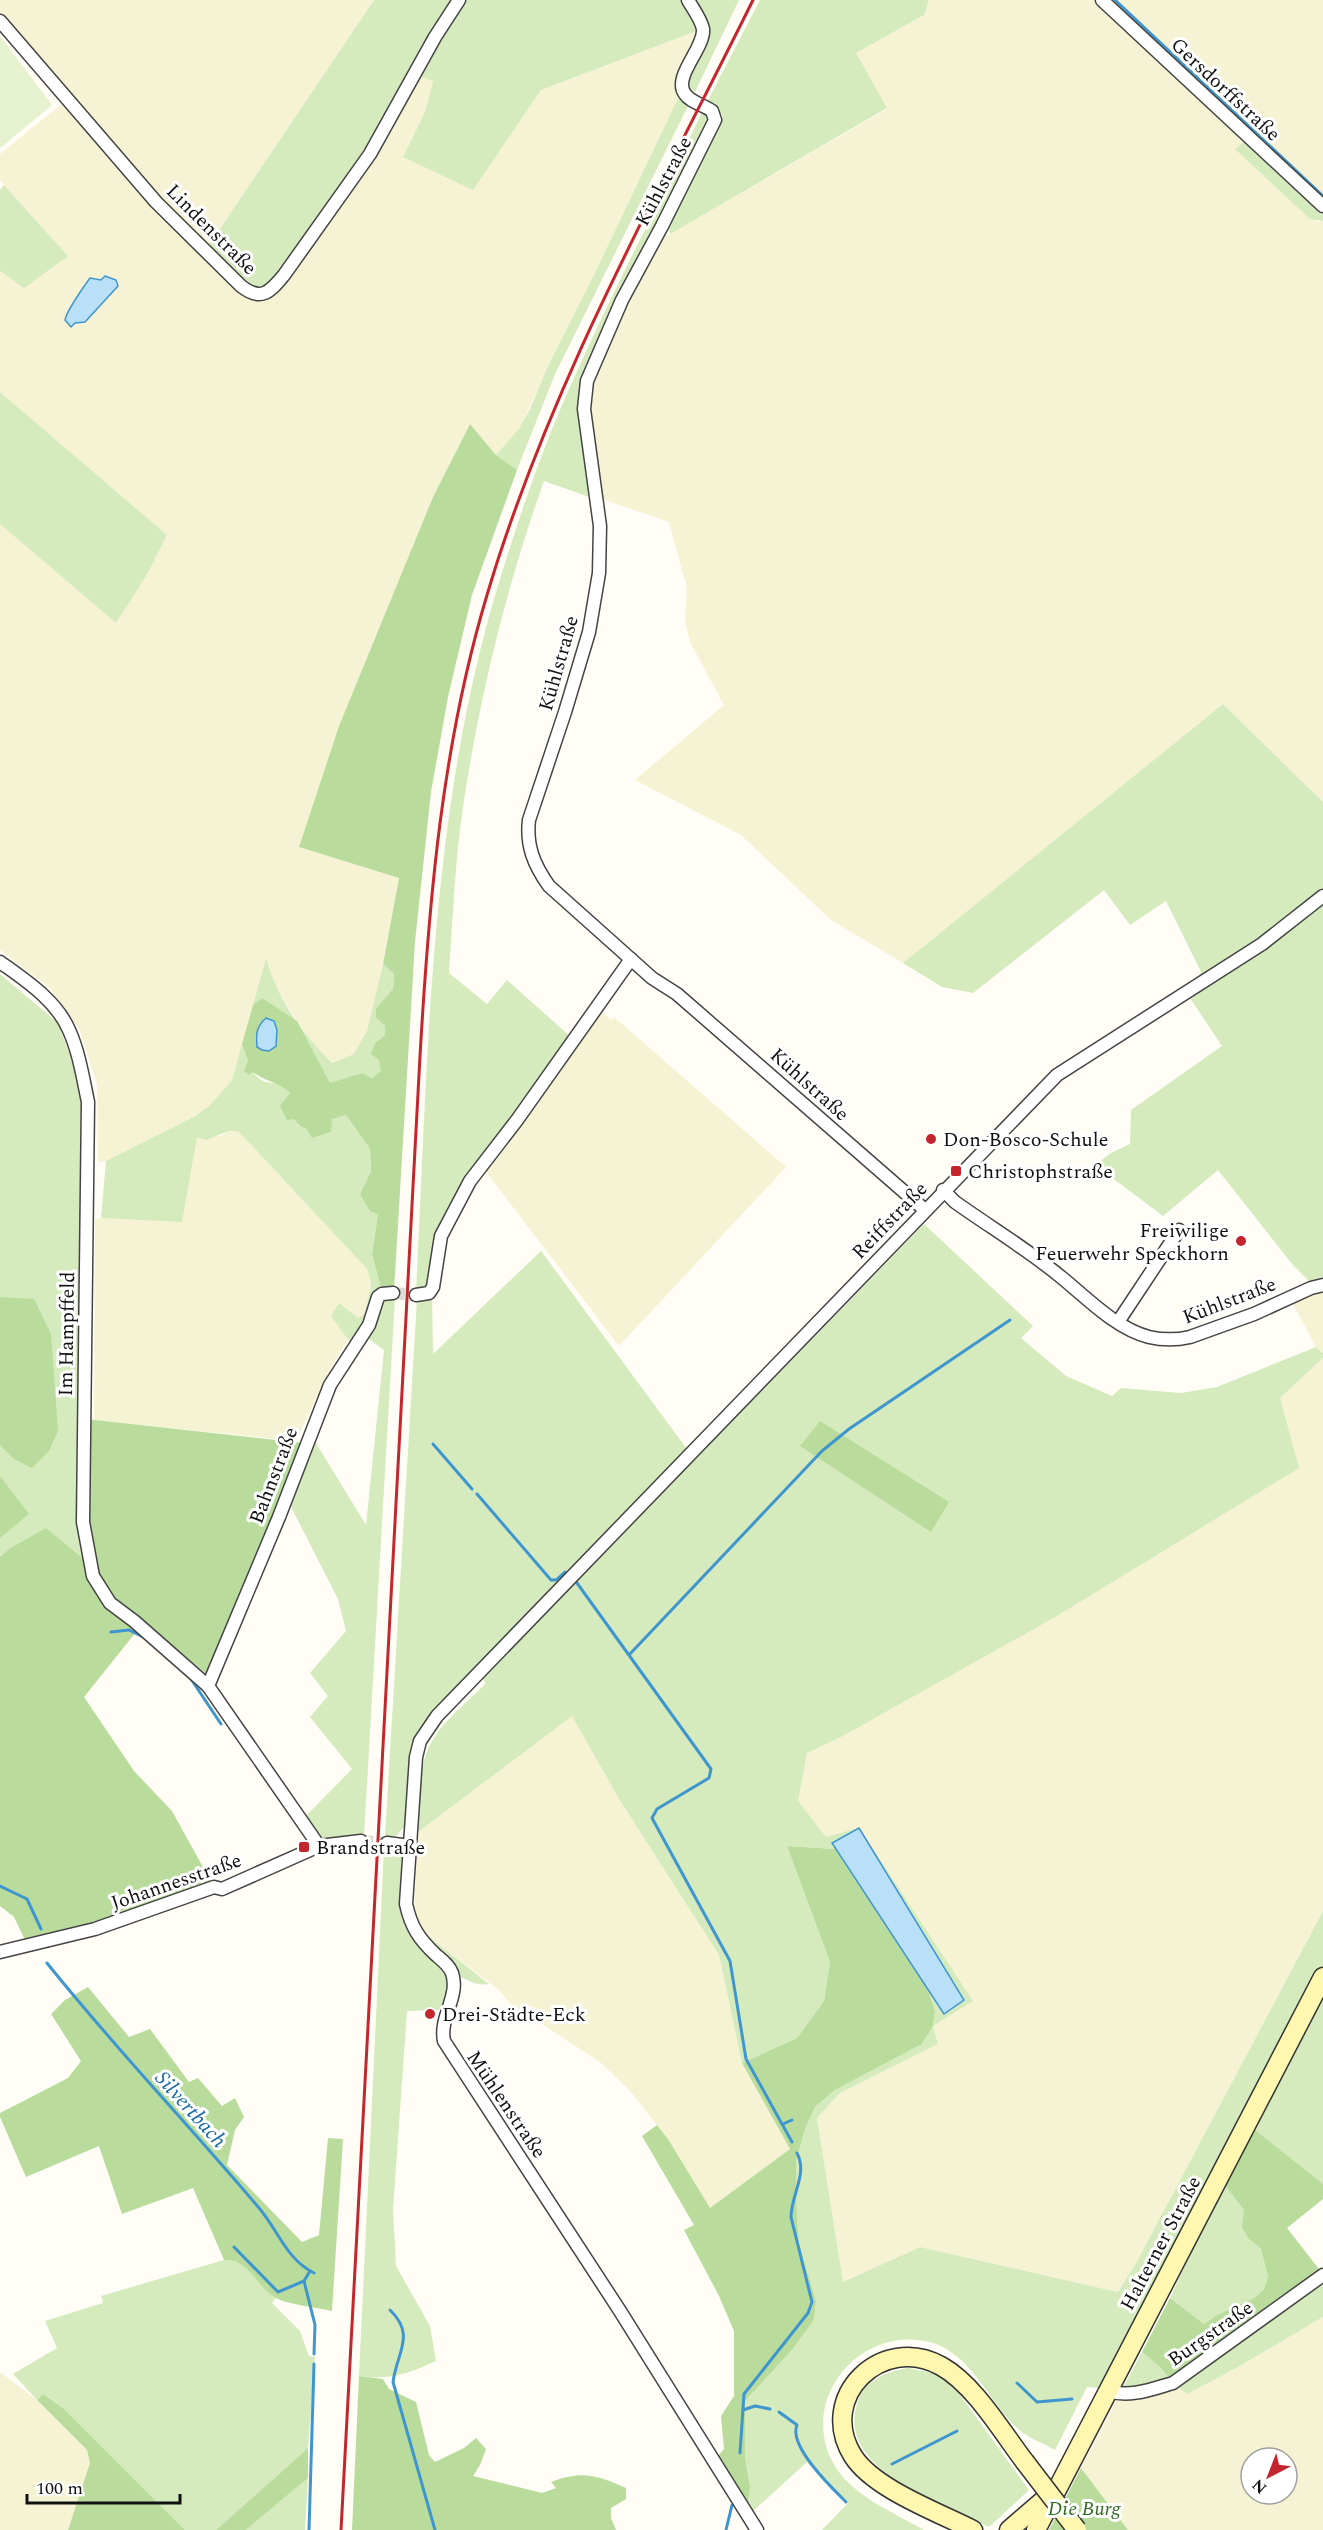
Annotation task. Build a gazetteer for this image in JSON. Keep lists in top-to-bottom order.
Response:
{
  "streets": {
    "main road": ["Halterner Straße"],
    "street": [
      "Gersdorffstraße",
      "Kühlstraße",
      "Lindenstraße",
      "Reiffstraße",
      "Im Hampffeld",
      "Bahnstraße",
      "Johannesstraße",
      "Mühlenstraße",
      "Burgstraße"
    ]
  },
  "crossings": [
    ["Kühlstraße", "Reiffstraße"],
    ["Reiffstraße", "Mühlenstraße"],
    ["Im Hampffeld", "Bahnstraße"],
    ["Halterner Straße", "Burgstraße"]
  ],
  "water": ["Silvertbach"],
  "parks": ["Die Burg"],
  "places": {
    "other": ["Don-Bosco-Schule", "Freiwilige Feuerwehr Speckhorn", "Drei-Städte-Eck"],
    "transit": ["Christophstraße", "Brandstraße"]
  },
  "scale_bar": "100 m",
  "north": "bottom left"
}
